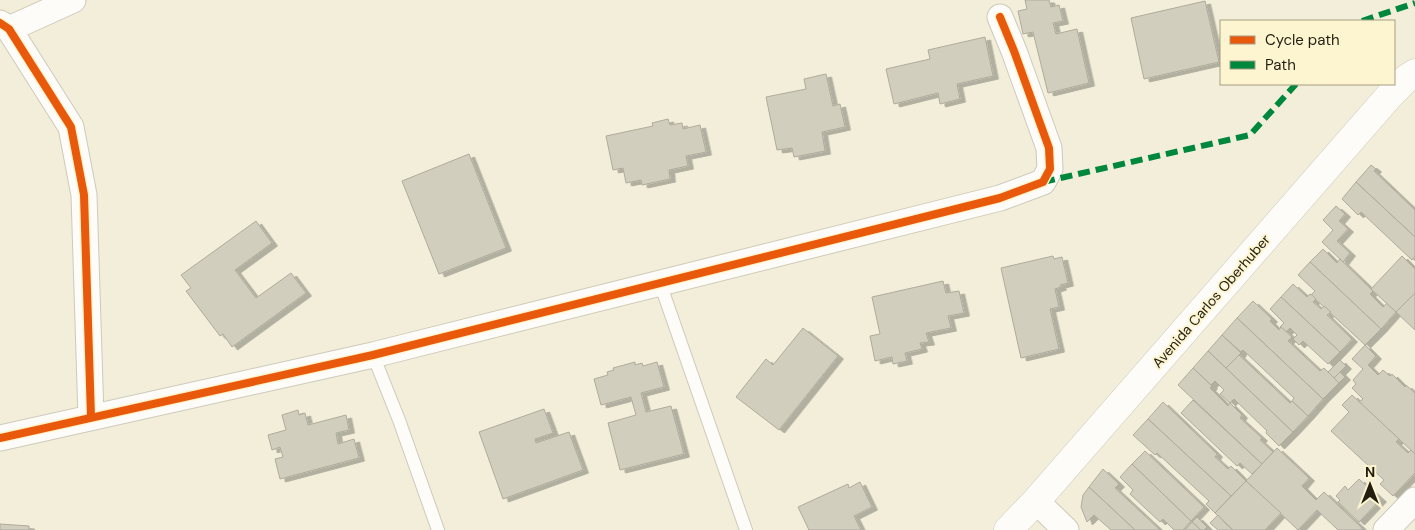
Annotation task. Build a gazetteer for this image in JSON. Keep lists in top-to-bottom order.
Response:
{
  "streets": {
    "main road": ["Avenida Carlos Oberhuber"]
  },
  "legend": ["Cycle path", "Path"],
  "north": "top"
}
